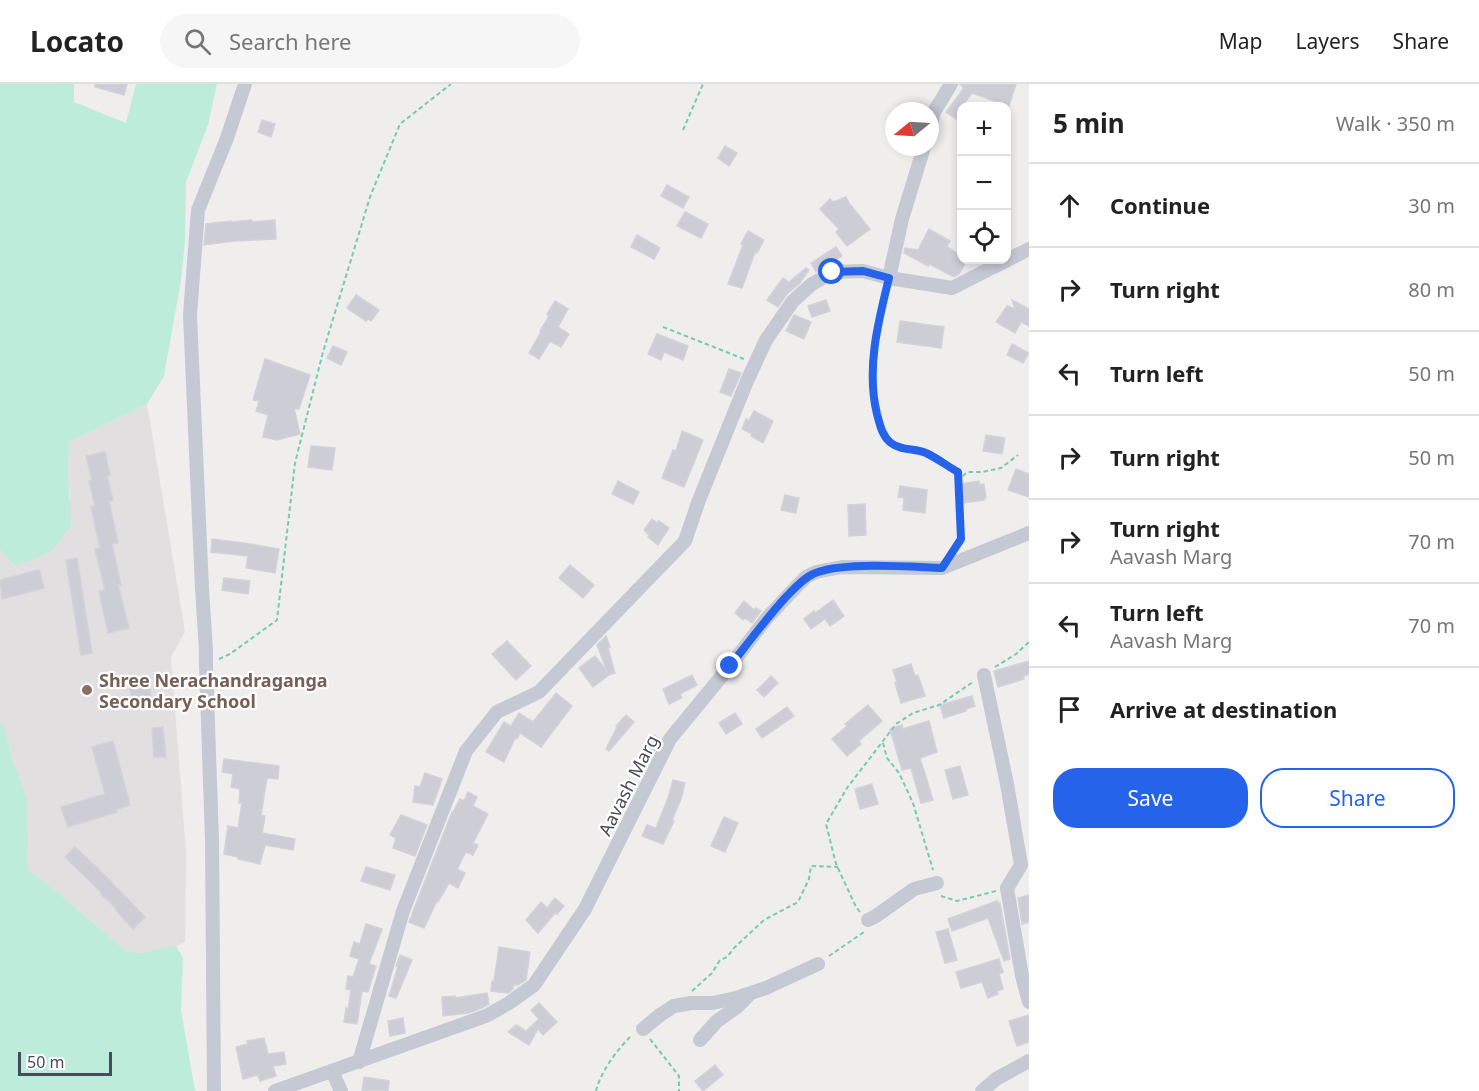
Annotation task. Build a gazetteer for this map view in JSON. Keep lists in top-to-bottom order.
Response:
{
  "streets": {
    "street": ["Aavash Marg"]
  },
  "places": ["Shree Nerachandraganga Secondary School"],
  "scale_bar": "50 m",
  "north": "left",
  "page": {
    "header": "Locato",
    "search": "Search here",
    "nav": ["Map", "Layers", "Share"],
    "heading": ["5 min", "Walk · 350 m"],
    "map_buttons": ["+", "−"],
    "list": [
      ["Continue", "30 m"],
      ["Turn right", "80 m"],
      ["Turn left", "50 m"],
      ["Turn right", "50 m"],
      ["Turn right", "Aavash Marg", "70 m"],
      ["Turn left", "Aavash Marg", "70 m"],
      "Arrive at destination"
    ],
    "buttons": ["Save", "Share"],
    "scale": "50 m"
  }
}
